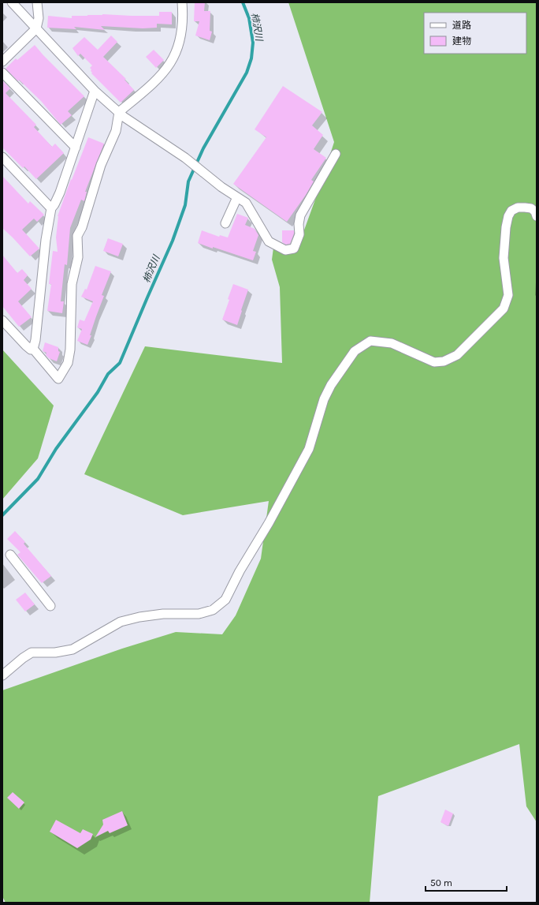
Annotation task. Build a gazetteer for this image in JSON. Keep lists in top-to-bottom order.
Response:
{
  "water": ["柿沢川"],
  "legend": ["道路", "建物"],
  "scale_bar": "50 m"
}
